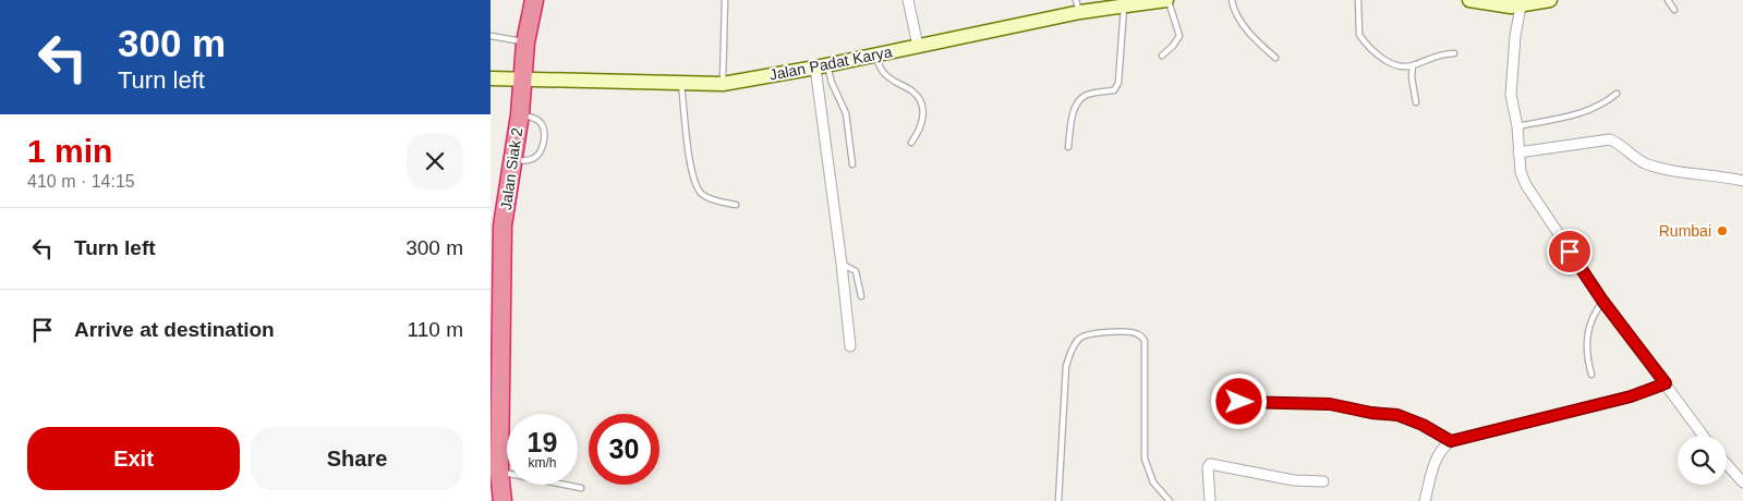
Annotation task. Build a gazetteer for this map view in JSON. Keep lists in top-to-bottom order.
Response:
{
  "streets": {
    "highway": ["Jalan Siak 2"],
    "street": ["Jalan Padat Karya"]
  },
  "crossings": [
    ["Jalan Padat Karya", "Jalan Siak 2"]
  ],
  "places": ["Rumbai"],
  "page": {
    "turn": ["300 m", "Turn left"],
    "heading": ["1 min", "410 m · 14:15"],
    "list": [
      {
        "name": "Turn left",
        "value": "300 m"
      },
      {
        "name": "Arrive at destination",
        "value": "110 m"
      }
    ],
    "speed": "19 km/h",
    "limit": "30",
    "buttons": ["Exit", "Share"]
  }
}
